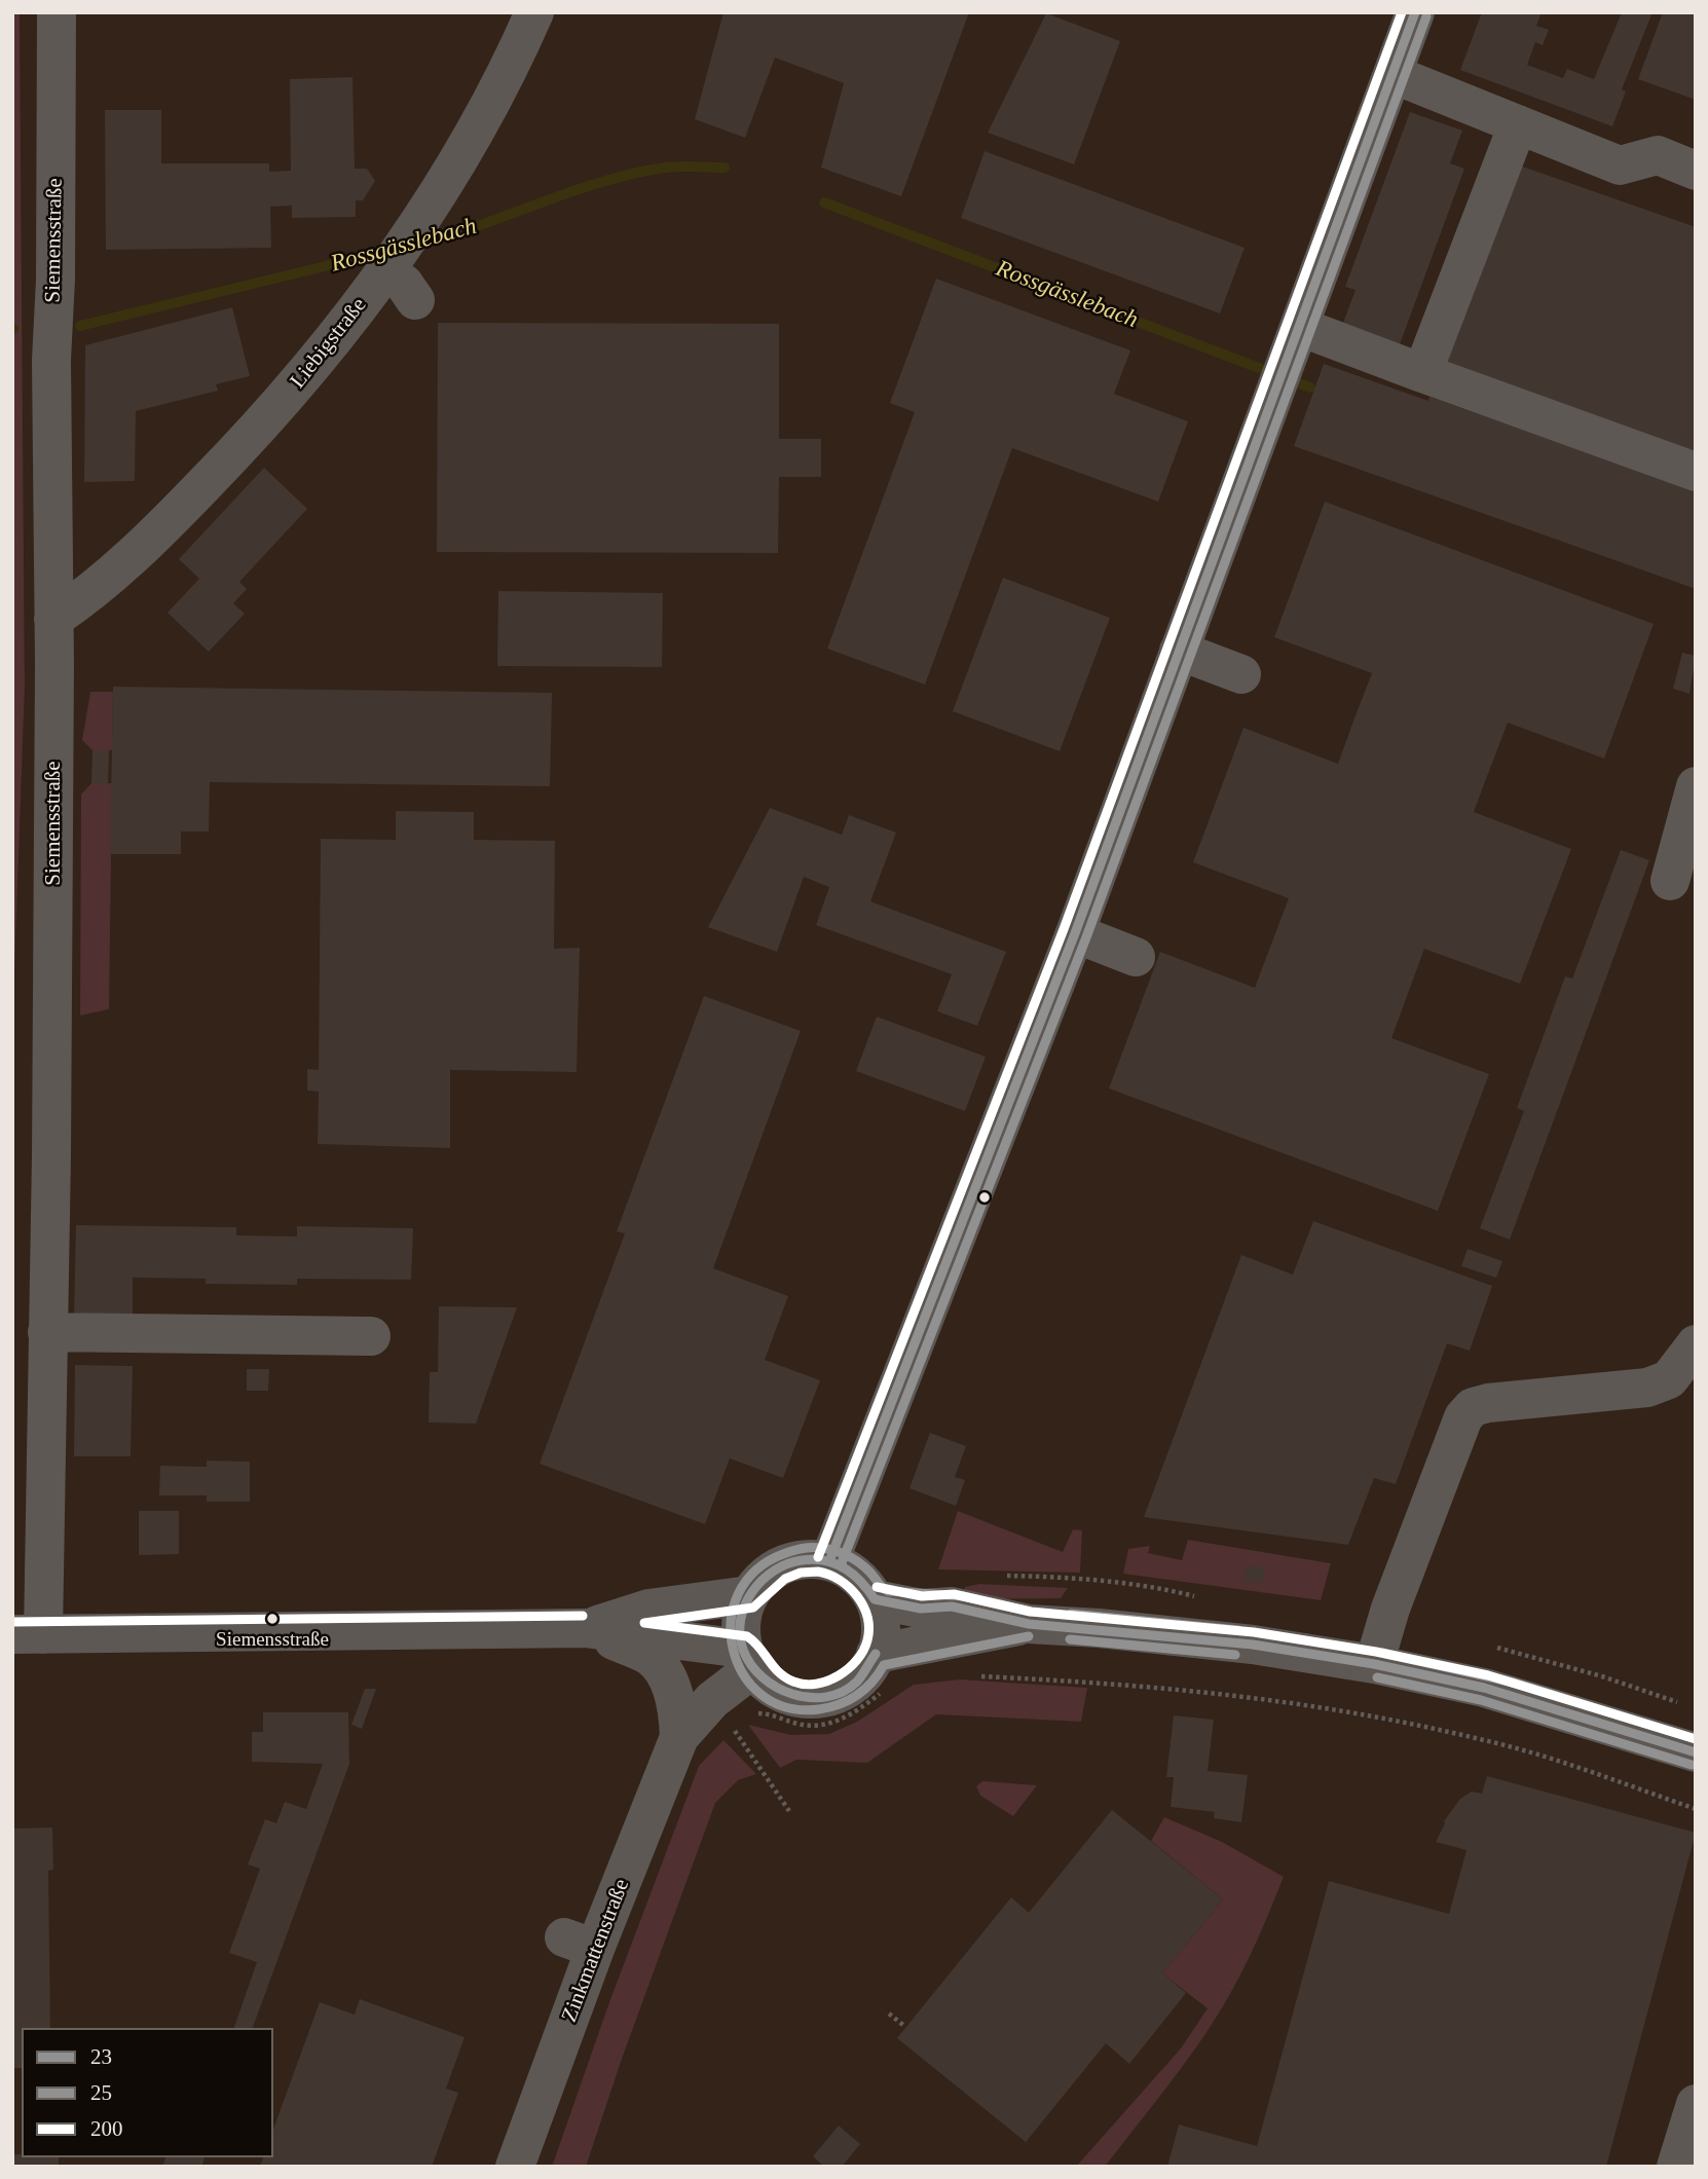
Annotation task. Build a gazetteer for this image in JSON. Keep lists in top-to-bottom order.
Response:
{
  "streets": {
    "street": ["Siemensstraße", "Liebigstraße", "Zinkmattenstraße"]
  },
  "crossings": [
    ["Siemensstraße", "Liebigstraße"]
  ],
  "water": ["Rossgässlebach"],
  "places": ["Siemensstraße"],
  "lines": ["transit line 23", "transit line 200", "transit line 25"],
  "legend": ["23", "25", "200"]
}
